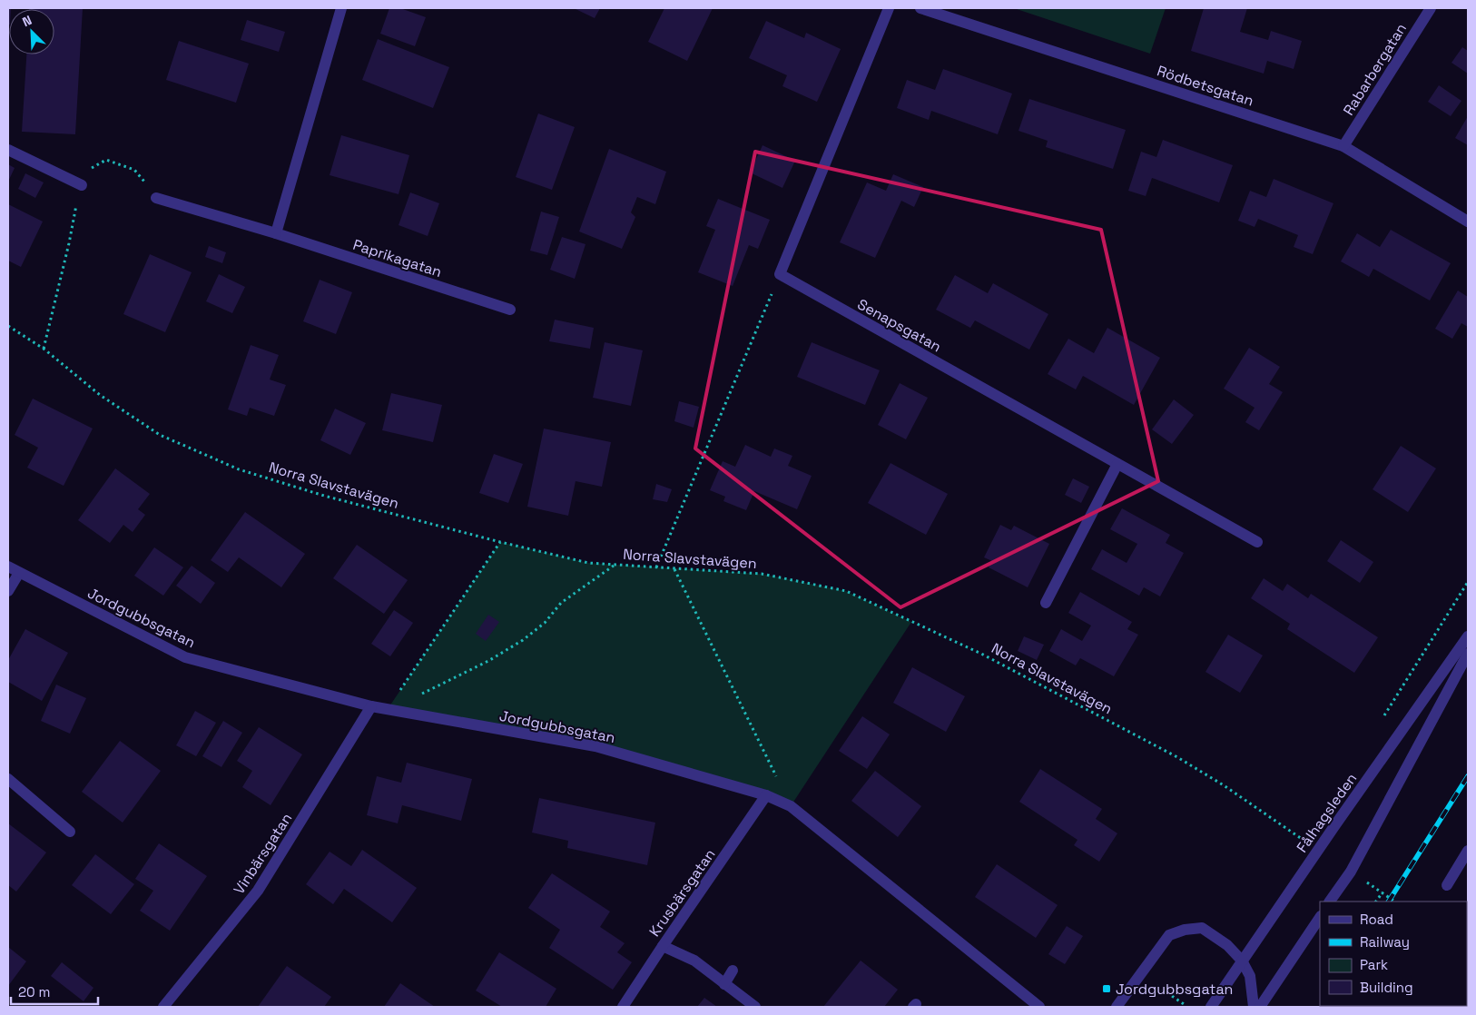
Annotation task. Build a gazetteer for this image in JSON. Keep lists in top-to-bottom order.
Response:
{
  "streets": {
    "street": [
      "Rabarbergatan",
      "Rödbetsgatan",
      "Paprikagatan",
      "Senapsgatan",
      "Jordgubbsgatan",
      "Fålhagsleden",
      "Vinbärsgatan",
      "Krusbärsgatan"
    ],
    "path": ["Norra Slavstavägen"]
  },
  "crossings": [
    ["Rabarbergatan", "Rödbetsgatan"],
    ["Norra Slavstavägen", "Fålhagsleden"],
    ["Jordgubbsgatan", "Vinbärsgatan"],
    ["Jordgubbsgatan", "Krusbärsgatan"]
  ],
  "places": {
    "transit": ["Jordgubbsgatan"]
  },
  "legend": [
    "Road",
    "Railway",
    "Park",
    "Building"
  ],
  "scale_bar": "20 m",
  "north": "top left"
}
